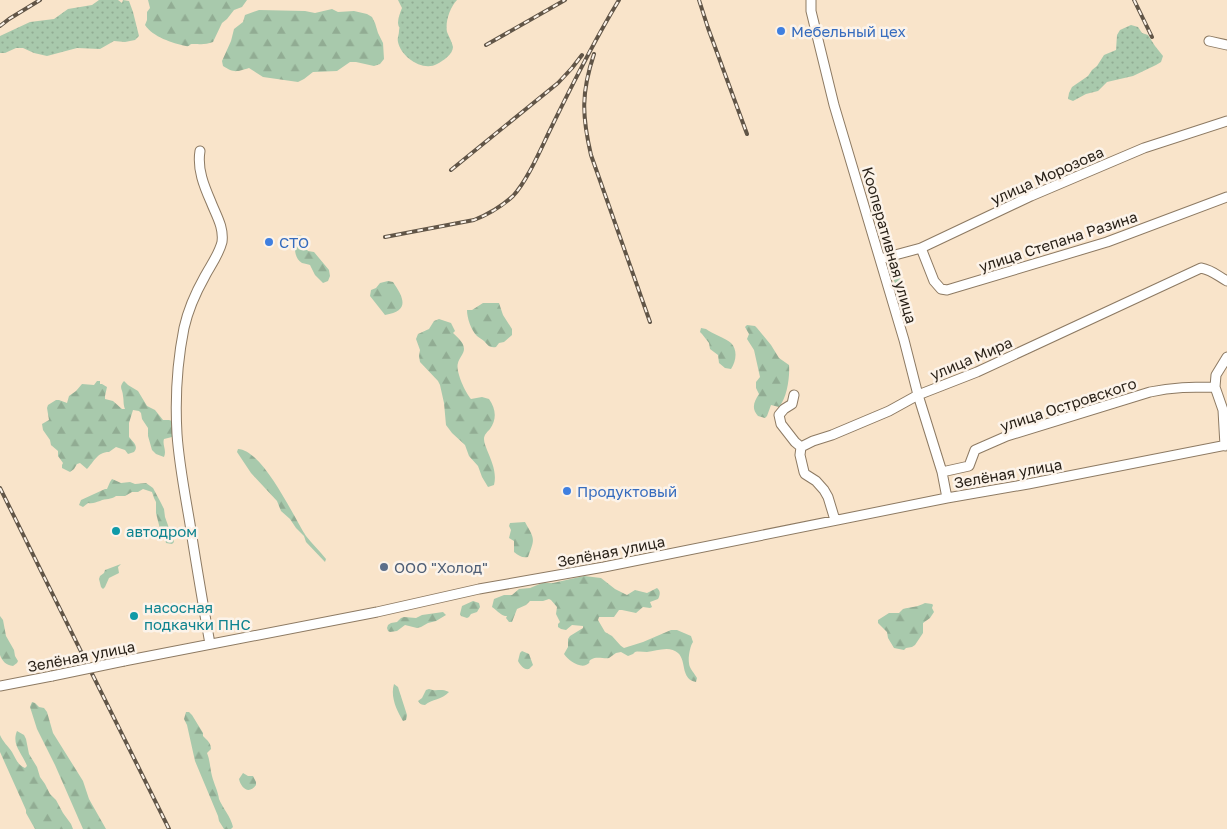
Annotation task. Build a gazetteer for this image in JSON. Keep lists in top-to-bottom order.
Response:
{
  "streets": {
    "street": [
      "улица Морозова",
      "улица Степана Разина",
      "Кооперативная улица",
      "улица Мира",
      "улица Островского",
      "Зелёная улица"
    ]
  },
  "crossings": [
    ["улица Морозова", "улица Степана Разина"],
    ["улица Морозова", "Кооперативная улица"],
    ["Кооперативная улица", "улица Мира"],
    ["Кооперативная улица", "улица Островского"],
    ["Кооперативная улица", "Зелёная улица"]
  ],
  "places": [
    "Мебельный цех",
    "СТО",
    "Продуктовый",
    "автодром",
    "ООО \"Холод\"",
    "насосная подкачки ПНС"
  ]
}
